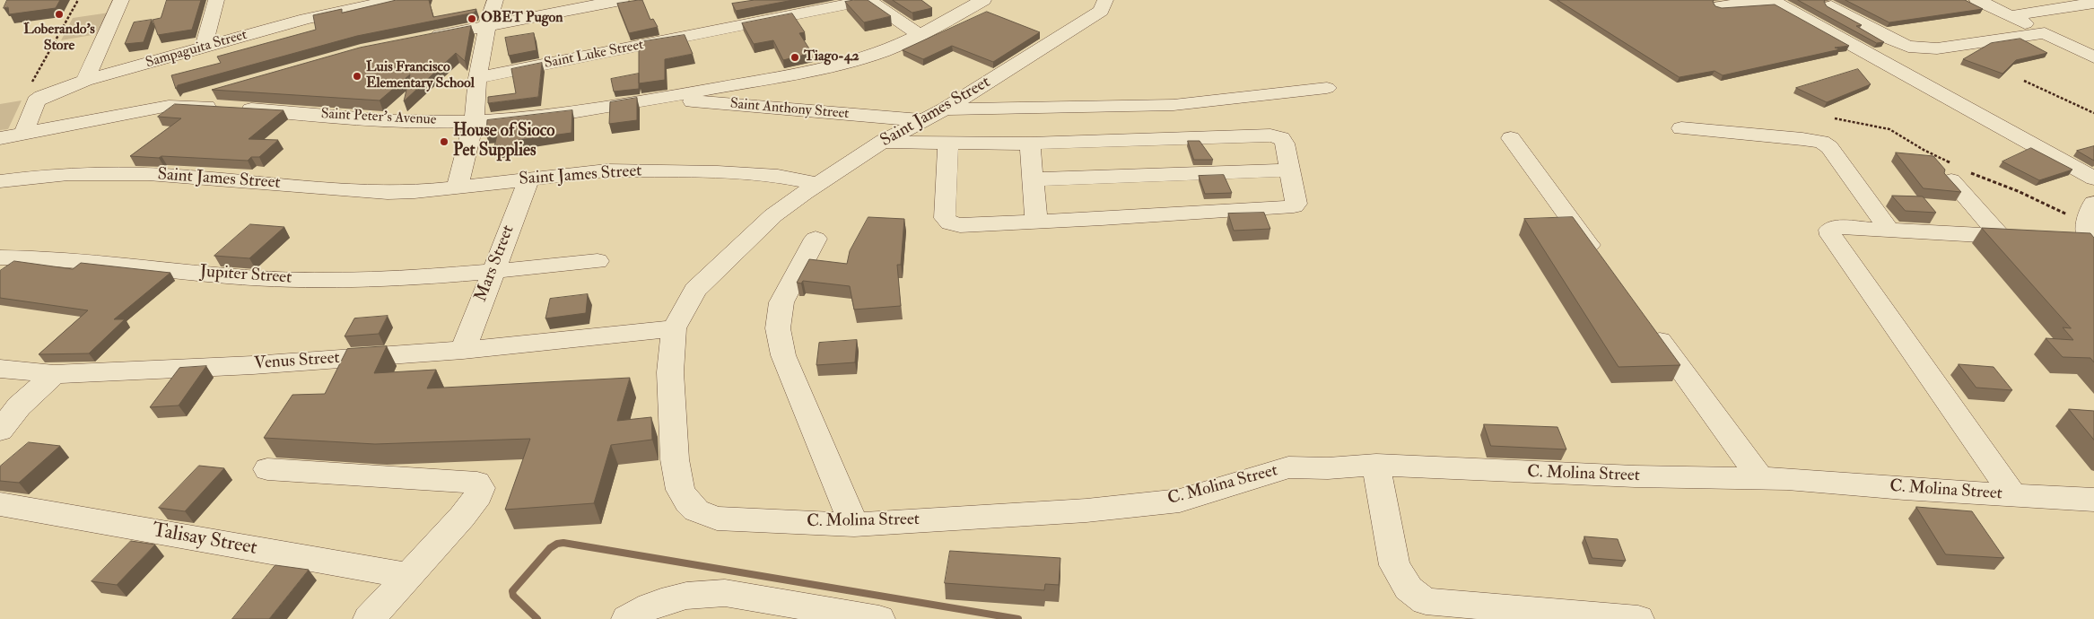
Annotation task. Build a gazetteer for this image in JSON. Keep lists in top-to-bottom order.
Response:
{
  "streets": {
    "street": [
      "Sampaguita Street",
      "Saint Luke Street",
      "Saint Anthony Street",
      "Saint James Street",
      "Saint Peter's Avenue",
      "Mars Street",
      "Jupiter Street",
      "Venus Street",
      "C. Molina Street",
      "Talisay Street"
    ]
  },
  "crossings": [
    ["Sampaguita Street", "Saint Peter's Avenue"],
    ["Saint Anthony Street", "Saint James Street"],
    ["Saint Anthony Street", "Saint Peter's Avenue"],
    ["Saint James Street", "Mars Street"],
    ["Saint James Street", "C. Molina Street"],
    ["Mars Street", "Jupiter Street"],
    ["Mars Street", "Venus Street"],
    ["Venus Street", "C. Molina Street"]
  ],
  "places": [
    "Loberando's Store",
    "OBET Pugon",
    "Tiago-42",
    "Luis Francisco Elementary School",
    "House of Sioco Pet Supplies"
  ]
}
